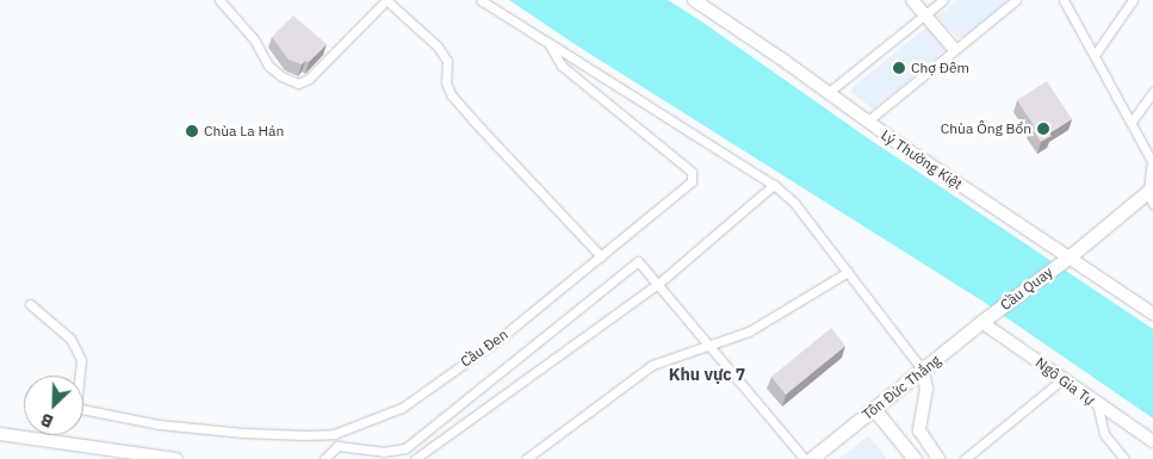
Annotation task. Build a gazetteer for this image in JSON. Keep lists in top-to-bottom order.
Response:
{
  "streets": {
    "main road": ["Cầu Quay", "Tôn Đức Thắng"],
    "street": ["Lý Thường Kiệt", "Cầu Đen", "Ngô Gia Tự"]
  },
  "crossings": [
    ["Lý Thường Kiệt", "Cầu Quay"],
    ["Cầu Quay", "Ngô Gia Tự"],
    ["Cầu Quay", "Tôn Đức Thắng"],
    ["Ngô Gia Tự", "Tôn Đức Thắng"]
  ],
  "districts": ["Khu vực 7"],
  "places": ["Chợ Đêm", "Chùa Ông Bổn", "Chùa La Hán"],
  "north": "bottom left"
}
